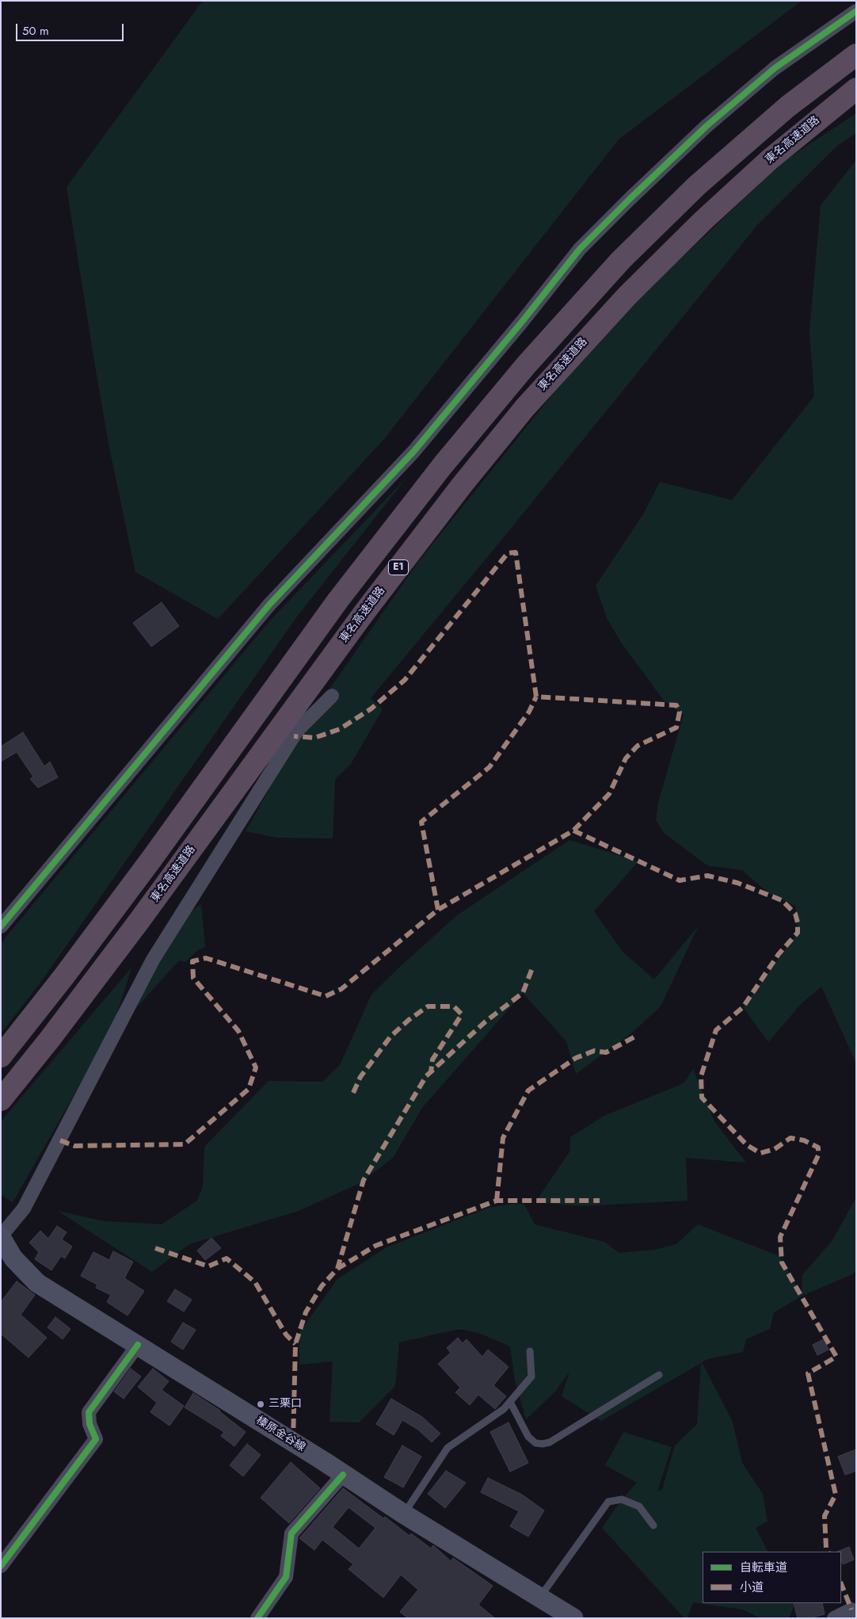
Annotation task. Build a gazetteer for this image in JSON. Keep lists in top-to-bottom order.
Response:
{
  "streets": {
    "highway": ["東名高速道路", "E1"],
    "main road": ["榛原金谷線"]
  },
  "places": ["三栗口"],
  "legend": ["自転車道", "小道"],
  "scale_bar": "50 m"
}
